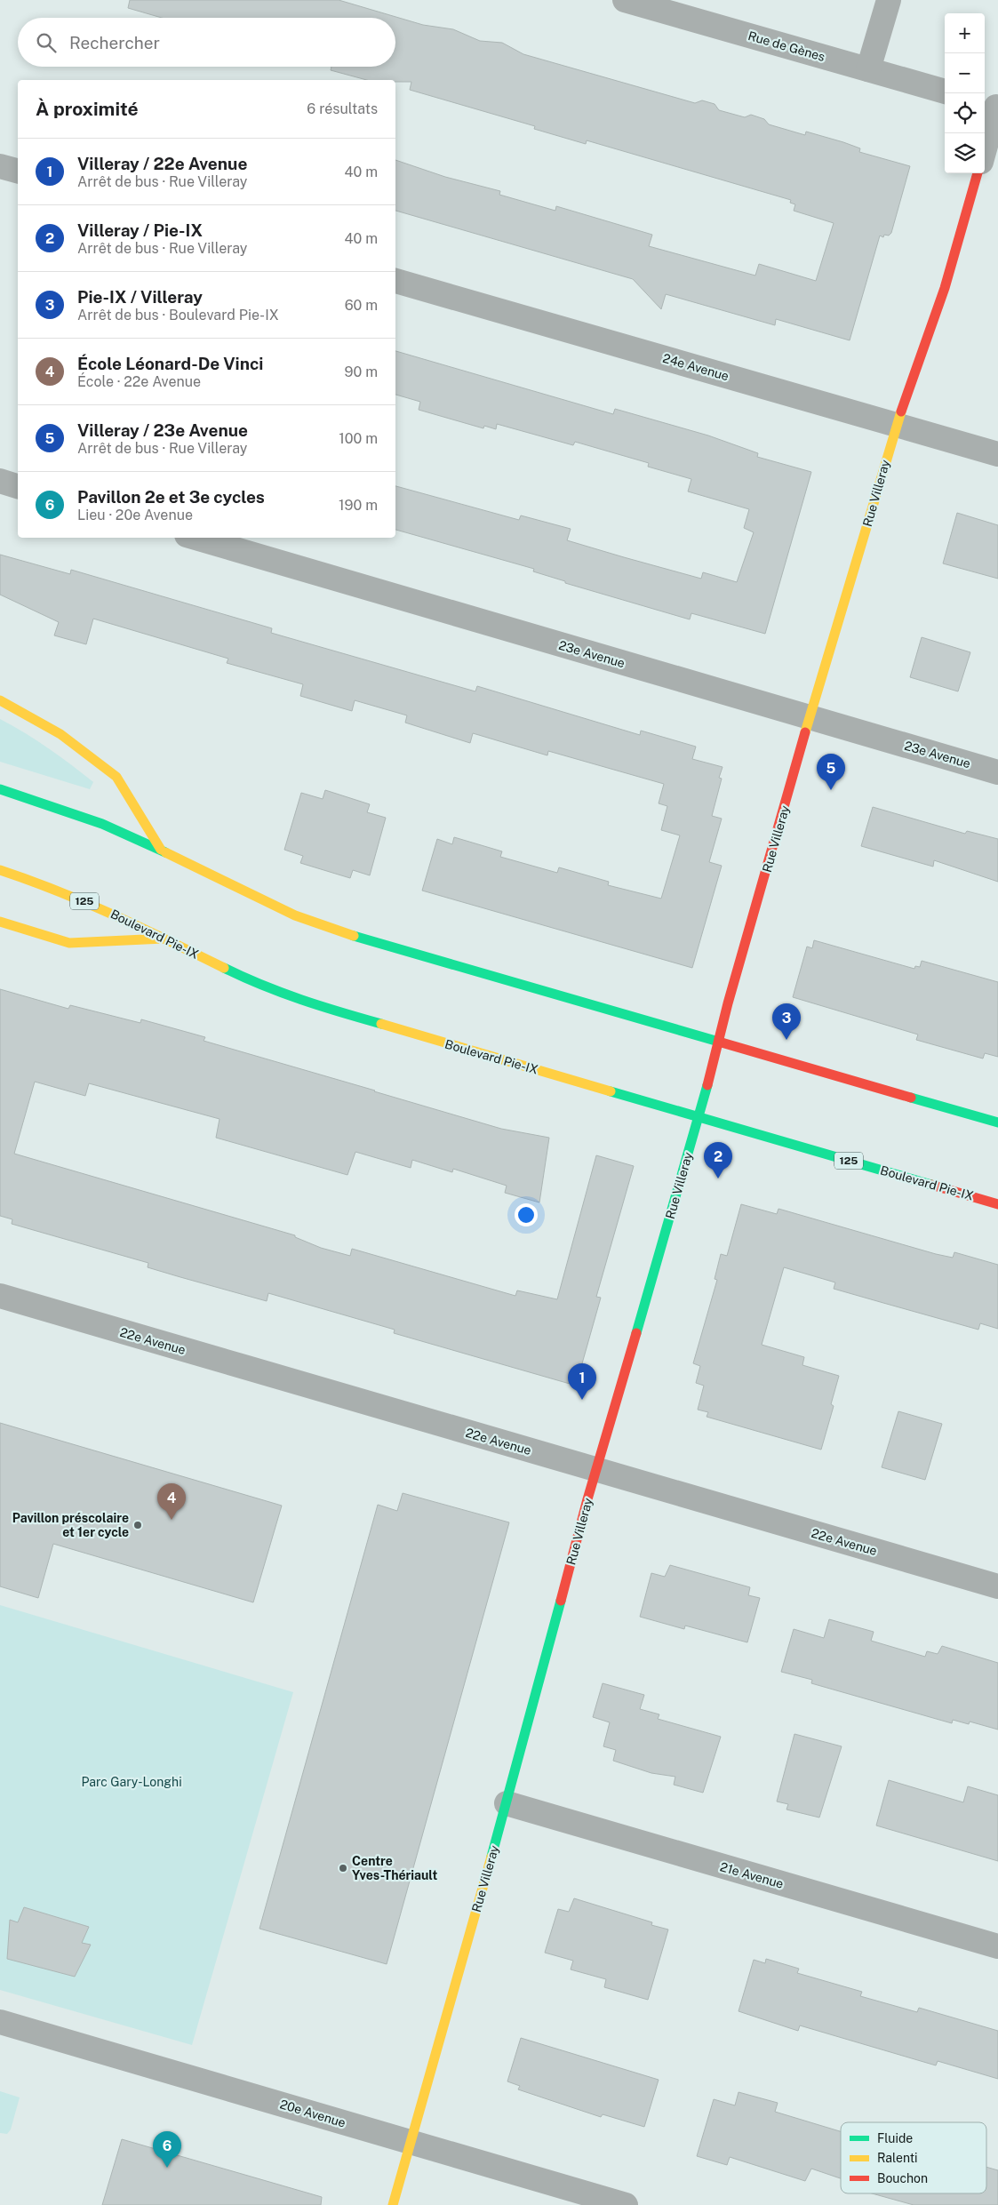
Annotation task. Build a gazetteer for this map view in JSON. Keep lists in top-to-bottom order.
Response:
{
  "streets": {
    "main road": ["Rue Villeray", "125", "Boulevard Pie-IX"],
    "street": [
      "Rue de Gènes",
      "24e Avenue",
      "23e Avenue",
      "22e Avenue",
      "21e Avenue",
      "20e Avenue"
    ]
  },
  "crossings": [
    ["24e Avenue", "Rue Villeray"],
    ["Rue Villeray", "23e Avenue"],
    ["Rue Villeray", "Boulevard Pie-IX"],
    ["Rue Villeray", "22e Avenue"],
    ["Rue Villeray", "21e Avenue"],
    ["Rue Villeray", "20e Avenue"]
  ],
  "parks": ["Parc Gary-Longhi"],
  "places": ["Pavillon préscolaire et 1er cycle", "Centre Yves-Thériault"],
  "legend": ["Fluide", "Ralenti", "Bouchon"],
  "page": {
    "map_buttons": ["+", "−"],
    "search": "Rechercher",
    "heading": ["À proximité", "6 résultats"],
    "list": [
      {
        "mark": "1",
        "name": "Villeray / 22e Avenue",
        "note": "Arrêt de bus · Rue Villeray",
        "value": "40 m"
      },
      {
        "mark": "2",
        "name": "Villeray / Pie-IX",
        "note": "Arrêt de bus · Rue Villeray",
        "value": "40 m"
      },
      {
        "mark": "3",
        "name": "Pie-IX / Villeray",
        "note": "Arrêt de bus · Boulevard Pie-IX",
        "value": "60 m"
      },
      {
        "mark": "4",
        "name": "École Léonard-De Vinci",
        "note": "École · 22e Avenue",
        "value": "90 m"
      },
      {
        "mark": "5",
        "name": "Villeray / 23e Avenue",
        "note": "Arrêt de bus · Rue Villeray",
        "value": "100 m"
      },
      {
        "mark": "6",
        "name": "Pavillon 2e et 3e cycles",
        "note": "Lieu · 20e Avenue",
        "value": "190 m"
      }
    ],
    "pins": [
      "5",
      "3",
      "2",
      "1",
      "4",
      "6"
    ]
  }
}
